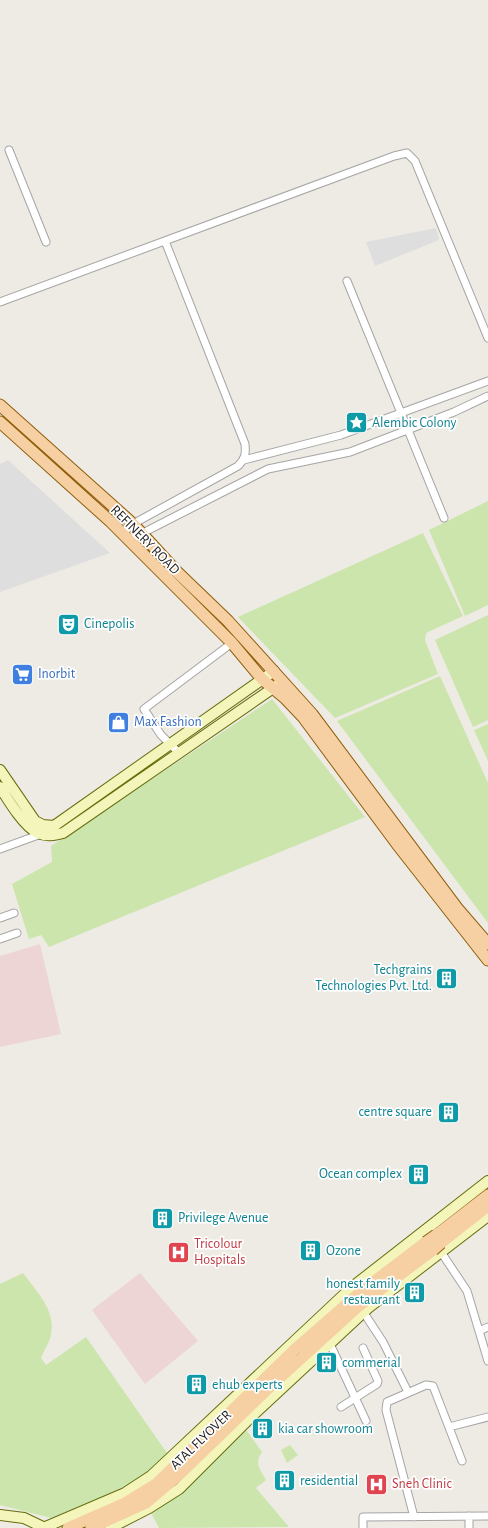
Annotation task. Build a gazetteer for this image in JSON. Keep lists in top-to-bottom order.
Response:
{
  "streets": {
    "main road": ["REFINERY ROAD", "ATAL FLYOVER"]
  },
  "places": {
    "place": ["Alembic Colony"],
    "theatre": ["Cinepolis"],
    "supermarket": ["Inorbit"],
    "shop": ["Max Fashion"],
    "building": [
      "Techgrains Technologies Pvt. Ltd.",
      "centre square",
      "Ocean complex",
      "Privilege Avenue",
      "Ozone",
      "honest family restaurant",
      "commerial",
      "ehub experts",
      "kia car showroom",
      "residential"
    ],
    "hospital": ["Tricolour Hospitals", "Sneh Clinic"]
  }
}
